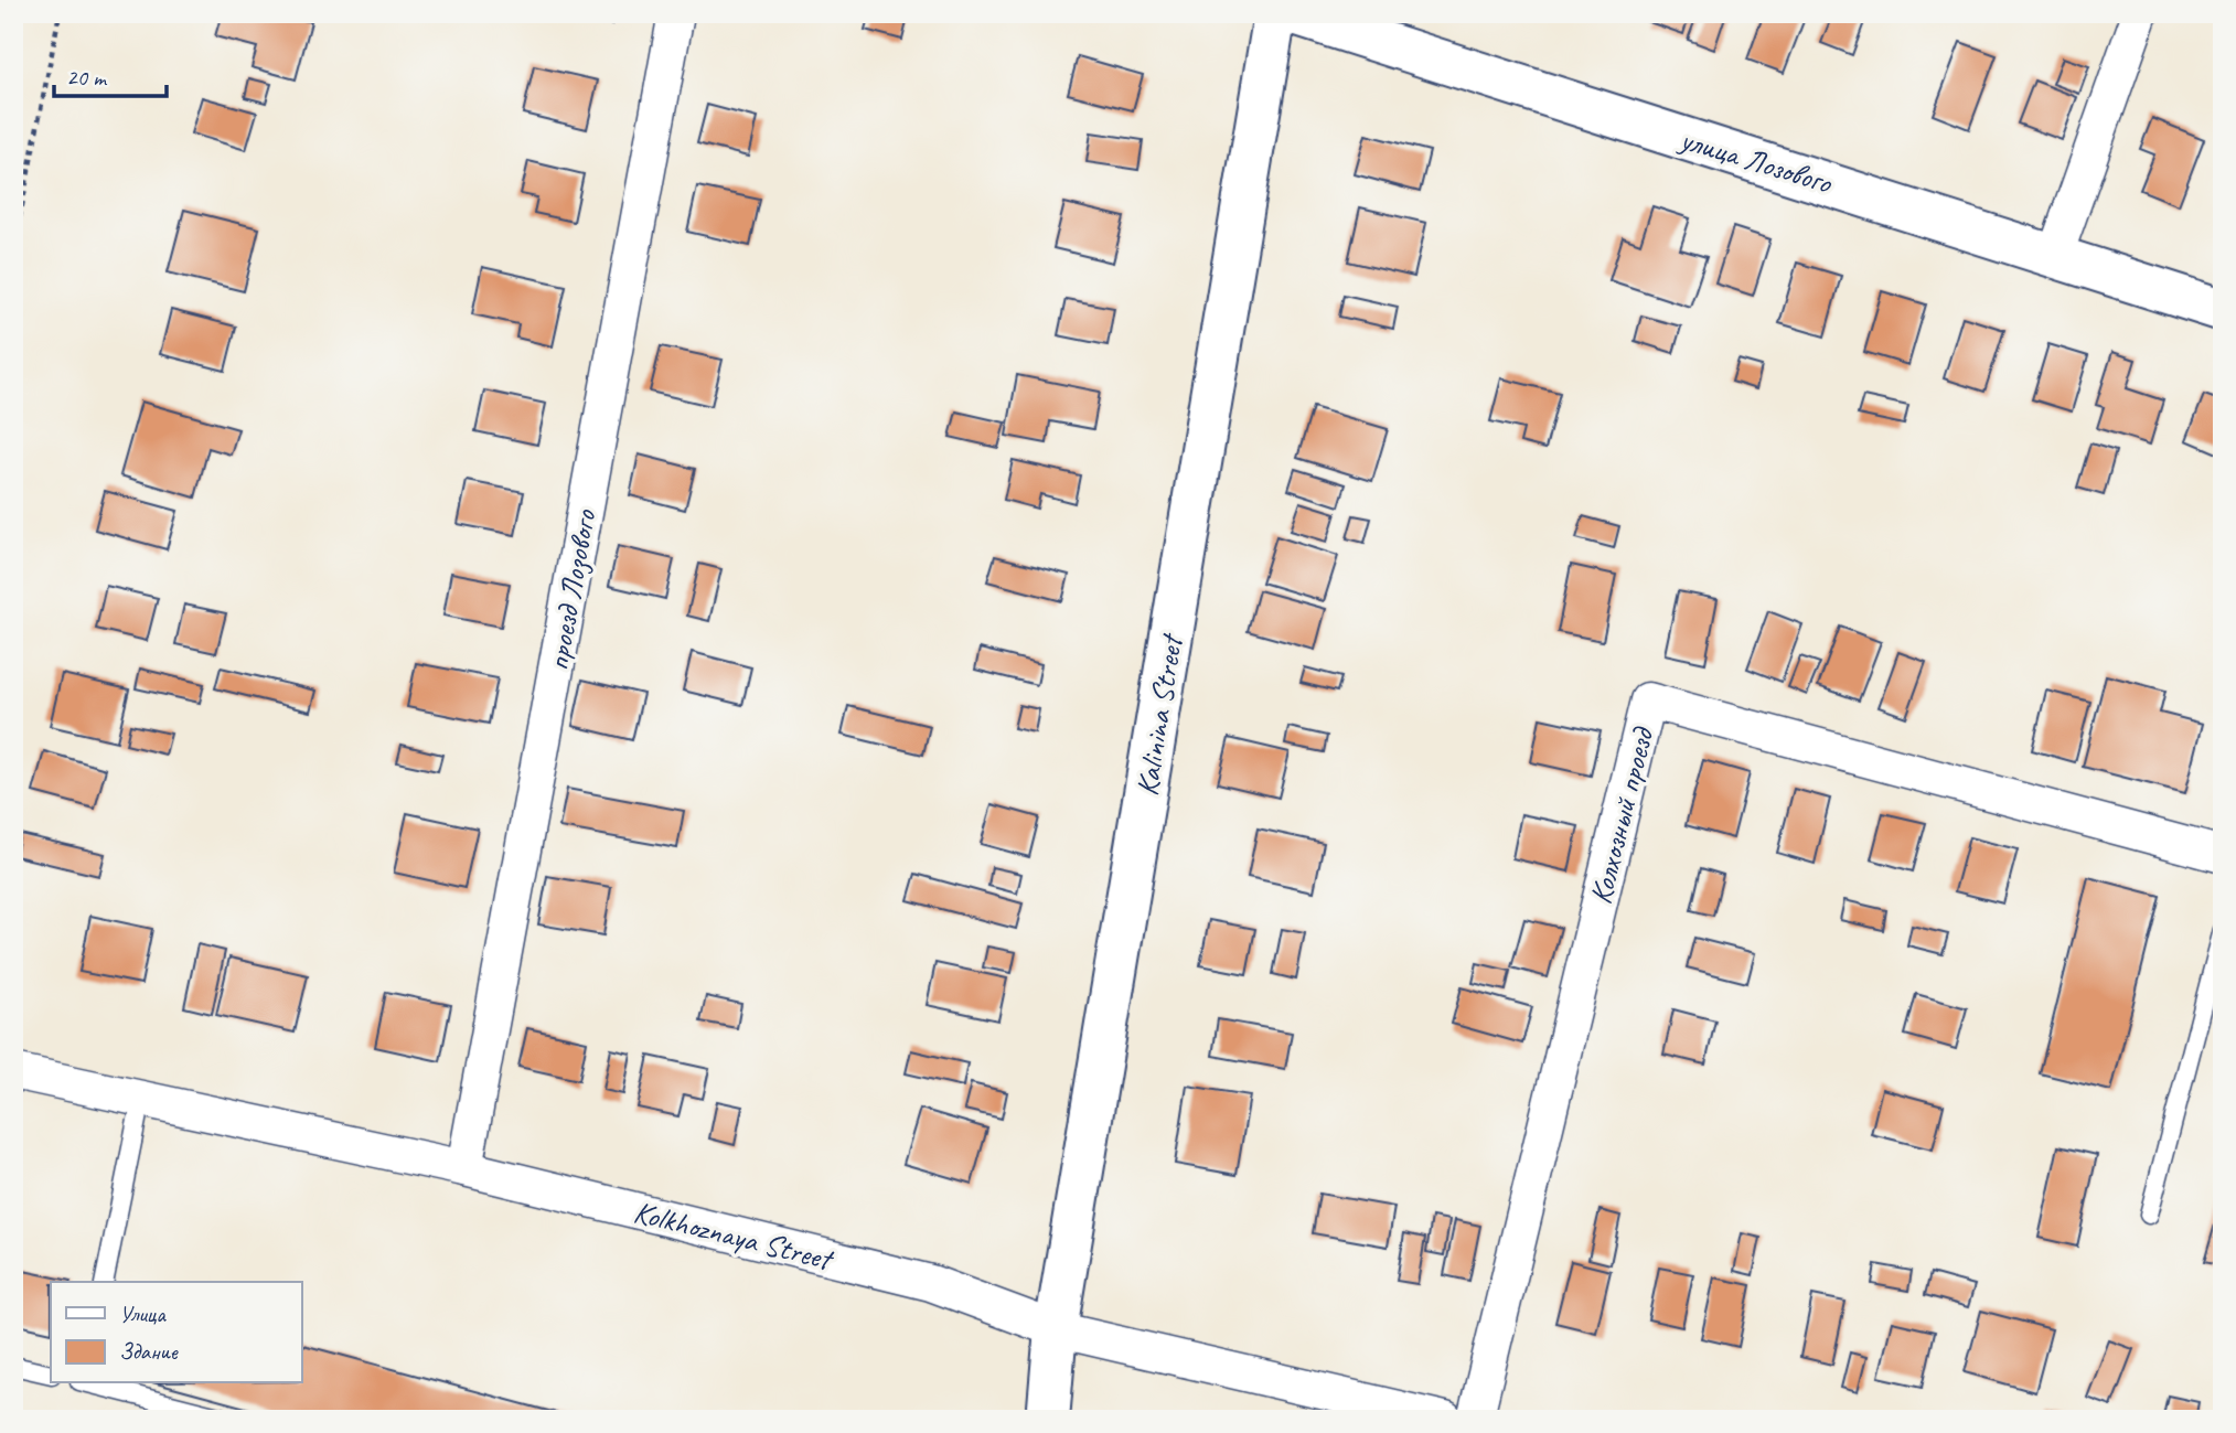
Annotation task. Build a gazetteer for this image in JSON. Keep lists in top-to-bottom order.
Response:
{
  "streets": {
    "street": [
      "улица Лозового",
      "проезд Лозового",
      "Kalinina Street",
      "Колхозный проезд",
      "Kolkhoznaya Street"
    ]
  },
  "crossings": [
    ["проезд Лозового", "Kolkhoznaya Street"],
    ["Kalinina Street", "Kolkhoznaya Street"]
  ],
  "legend": ["Улица", "Здание"],
  "scale_bar": "20 m"
}
